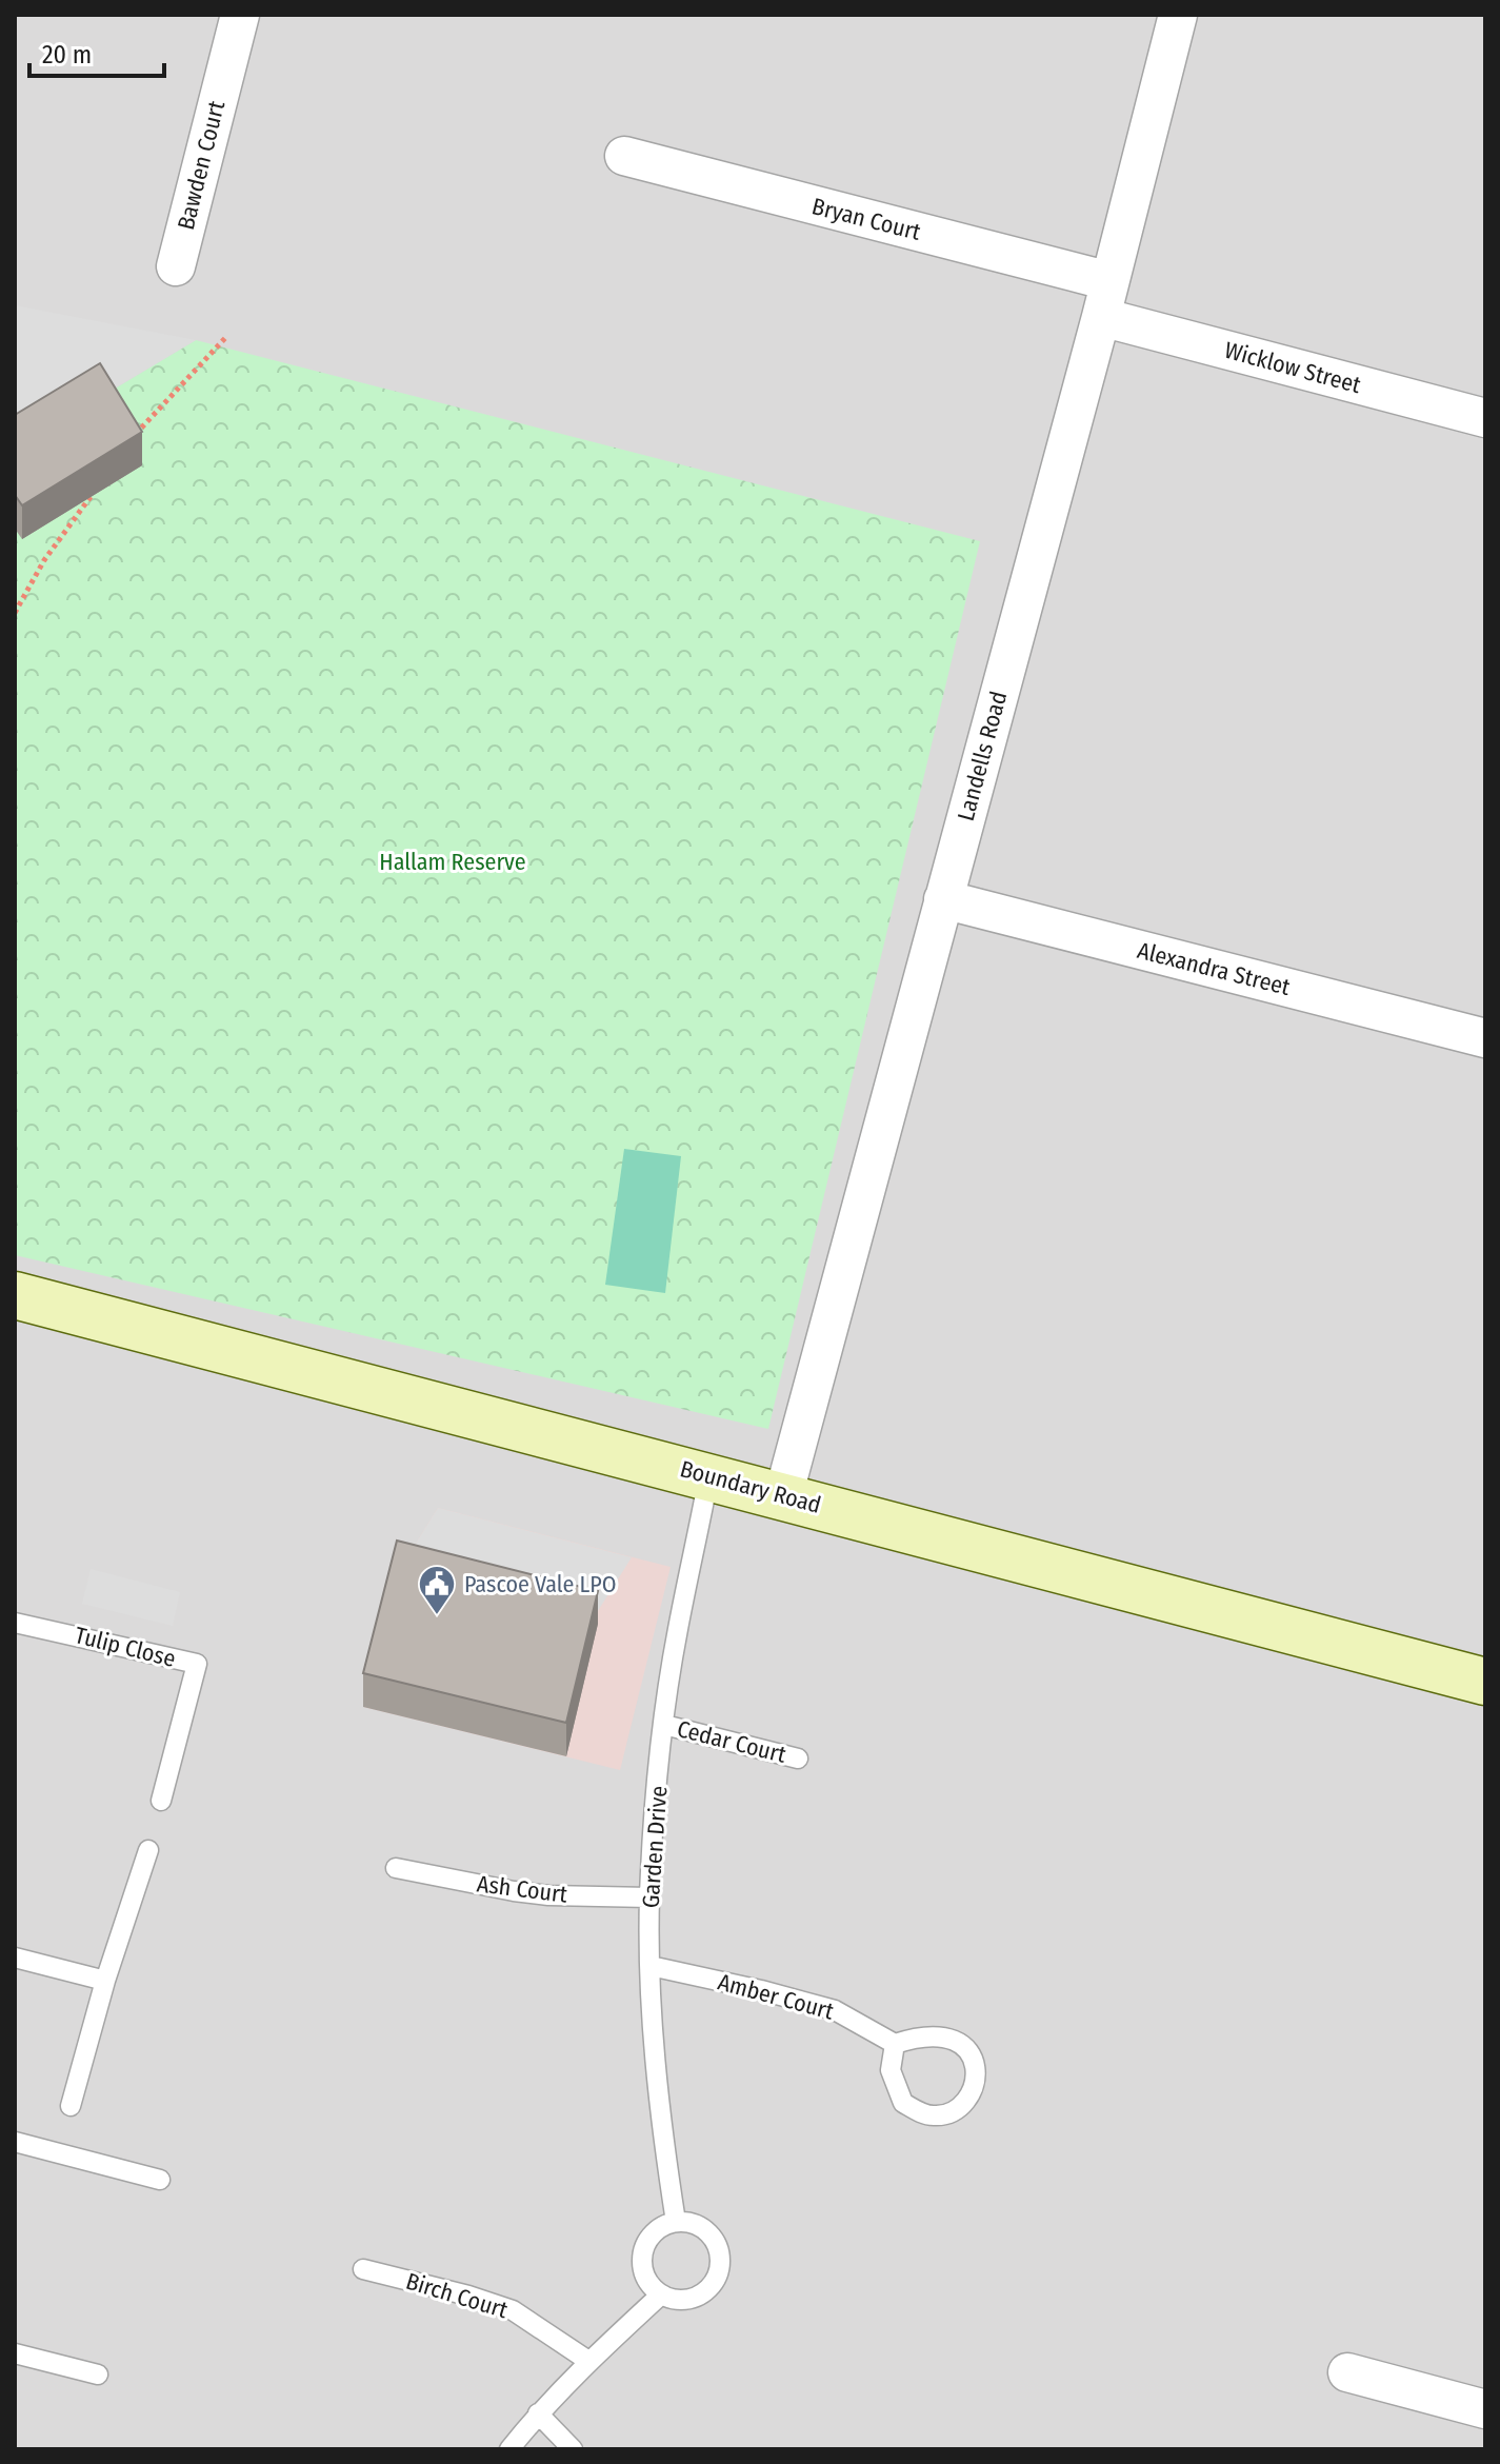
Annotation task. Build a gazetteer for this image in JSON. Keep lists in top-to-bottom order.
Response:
{
  "streets": {
    "main road": ["Boundary Road"],
    "street": [
      "Bawden Court",
      "Bryan Court",
      "Wicklow Street",
      "Landells Road",
      "Alexandra Street"
    ],
    "lane": [
      "Tulip Close",
      "Cedar Court",
      "Garden Drive",
      "Ash Court",
      "Amber Court",
      "Birch Court"
    ]
  },
  "crossings": [
    ["Bryan Court", "Wicklow Street"],
    ["Bryan Court", "Landells Road"],
    ["Wicklow Street", "Landells Road"],
    ["Landells Road", "Alexandra Street"],
    ["Landells Road", "Boundary Road"],
    ["Boundary Road", "Garden Drive"],
    ["Cedar Court", "Garden Drive"],
    ["Garden Drive", "Ash Court"],
    ["Garden Drive", "Amber Court"]
  ],
  "parks": ["Hallam Reserve"],
  "places": {
    "public building": ["Pascoe Vale LPO"]
  },
  "scale_bar": "20 m"
}
